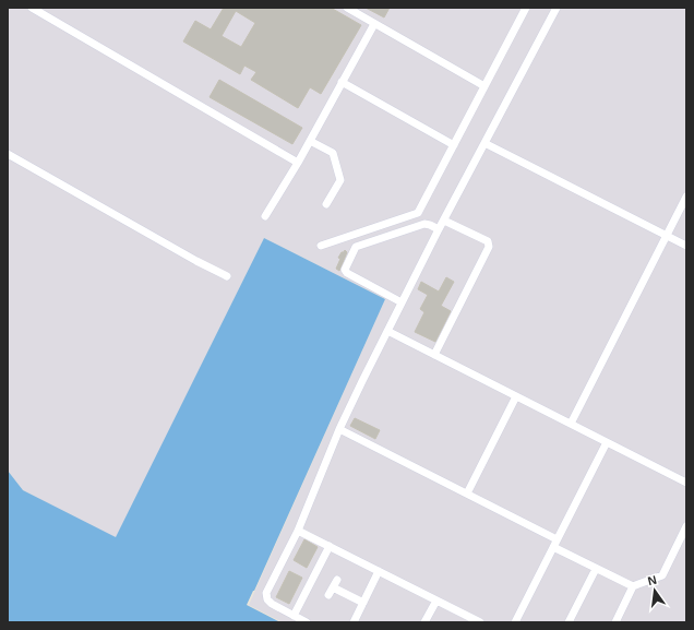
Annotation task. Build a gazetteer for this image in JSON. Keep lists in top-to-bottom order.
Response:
{
  "north": "top"
}
